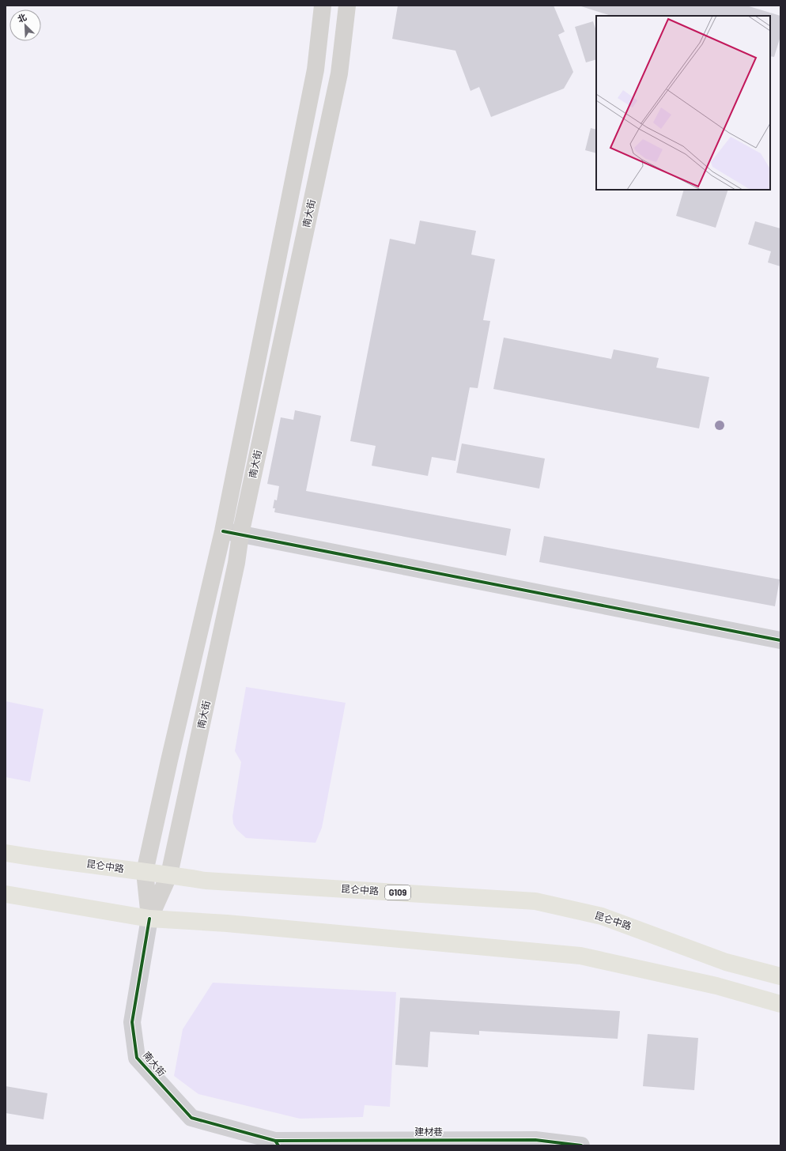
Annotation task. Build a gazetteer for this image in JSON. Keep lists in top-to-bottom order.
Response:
{
  "streets": {
    "highway": ["昆仑中路", "G109"],
    "main road": ["南大街"],
    "street": ["建材巷"]
  },
  "crossings": [
    ["南大街", "昆仑中路"],
    ["南大街", "建材巷"]
  ],
  "north": "top left"
}
